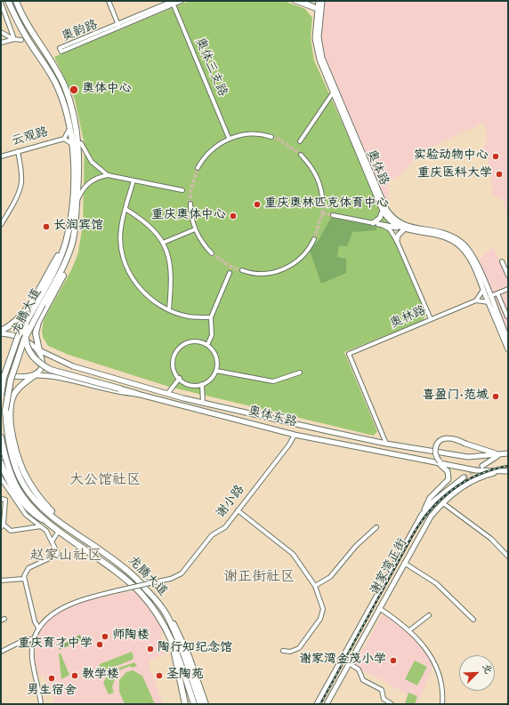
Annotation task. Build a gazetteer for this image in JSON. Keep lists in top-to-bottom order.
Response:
{
  "streets": {
    "highway": ["龙腾大道"],
    "main road": ["奥体路", "奥体东路", "谢家湾正街"],
    "street": [
      "奥韵路",
      "奥体三支路",
      "云观路",
      "奥林路",
      "谢小路"
    ]
  },
  "crossings": [
    ["奥韵路", "奥体三支路"],
    ["奥林路", "奥体东路"],
    ["奥体东路", "谢小路"],
    ["奥体东路", "谢家湾正街"]
  ],
  "districts": ["大公馆社区", "赵家山社区", "谢正街社区"],
  "places": [
    "奥体中心",
    "实验动物中心",
    "重庆医科大学",
    "重庆奥林匹克体育中心",
    "重庆奥体中心",
    "长润宾馆",
    "喜盈门·范城",
    "师陶楼",
    "重庆育才中学",
    "陶行知纪念馆",
    "谢家湾金茂小学",
    "教学楼",
    "圣陶苑",
    "男生宿舍"
  ],
  "north": "top right"
}
